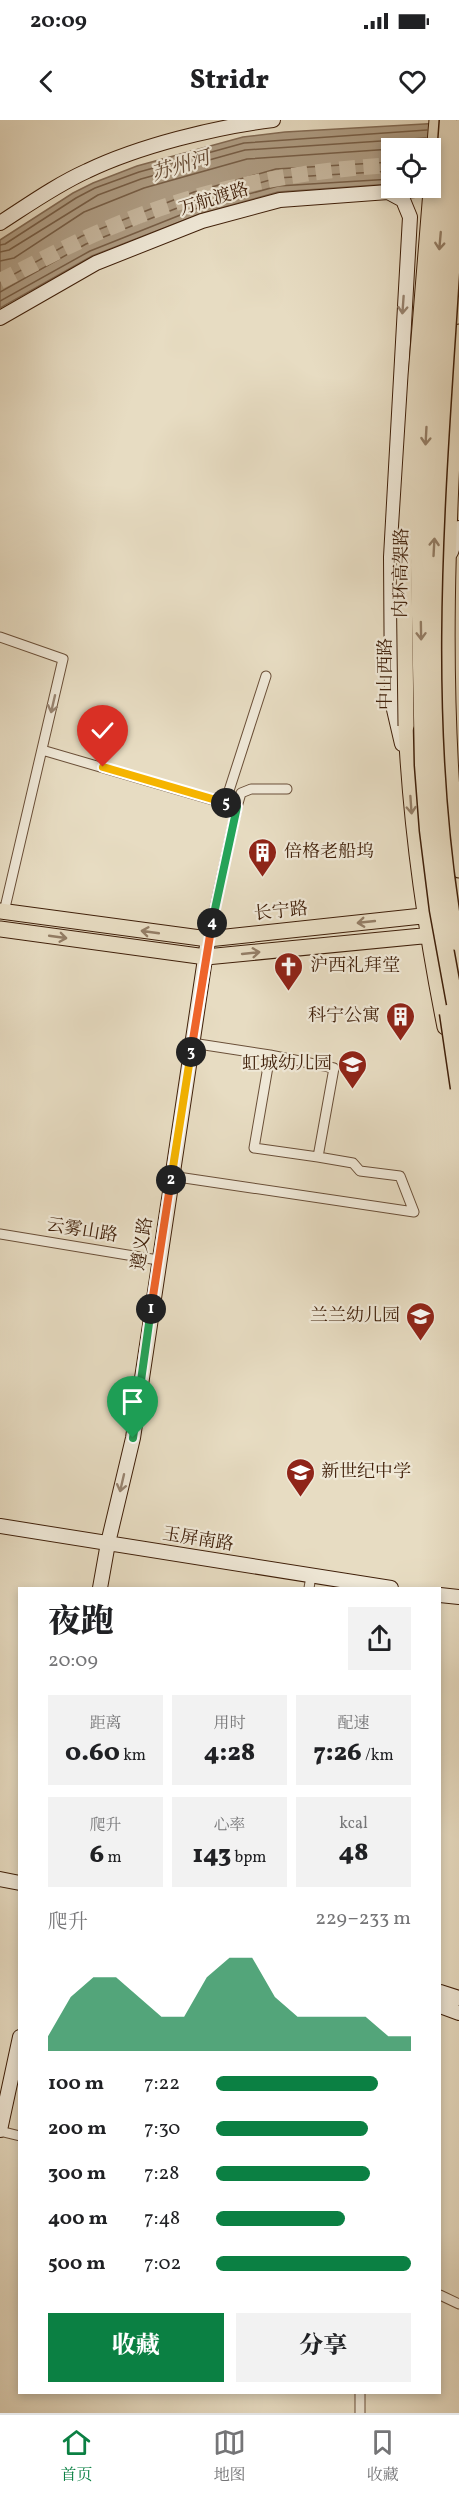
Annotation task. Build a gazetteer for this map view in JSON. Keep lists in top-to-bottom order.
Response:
{
  "streets": {
    "highway": ["内环高架路"],
    "main road": ["中山西路", "长宁路"],
    "street": [
      "万航渡路",
      "云雾山路",
      "遵义路",
      "玉屏南路"
    ]
  },
  "crossings": [
    ["内环高架路", "中山西路"],
    ["内环高架路", "长宁路"],
    ["中山西路", "长宁路"],
    ["长宁路", "遵义路"],
    ["云雾山路", "遵义路"],
    ["遵义路", "玉屏南路"]
  ],
  "one_way": ["遵义路"],
  "water": ["苏州河"],
  "places": {
    "building": ["倍格老船坞", "科宁公寓"],
    "church": ["沪西礼拜堂"],
    "school or university": ["虹城幼儿园", "兰兰幼儿园", "新世纪中学"]
  },
  "page": {
    "status": "20:09",
    "header": "Stridr",
    "pins": [
      "5",
      "4",
      "3",
      "2",
      "1"
    ],
    "heading": ["夜跑", "20:09"],
    "stats": [
      ["距离", "0.60 km"],
      ["用时", "4:28"],
      ["配速", "7:26 /km"],
      ["爬升", "6 m"],
      ["心率", "143 bpm"],
      ["kcal", "48"]
    ],
    "chart": ["爬升", "229–233 m"],
    "list": [
      {
        "name": "100 m",
        "note": "7:22"
      },
      {
        "name": "200 m",
        "note": "7:30"
      },
      {
        "name": "300 m",
        "note": "7:28"
      },
      {
        "name": "400 m",
        "note": "7:48"
      },
      {
        "name": "500 m",
        "note": "7:02"
      }
    ],
    "buttons": ["收藏", "分享"],
    "tabs": ["首页", "地图", "收藏"]
  }
}
